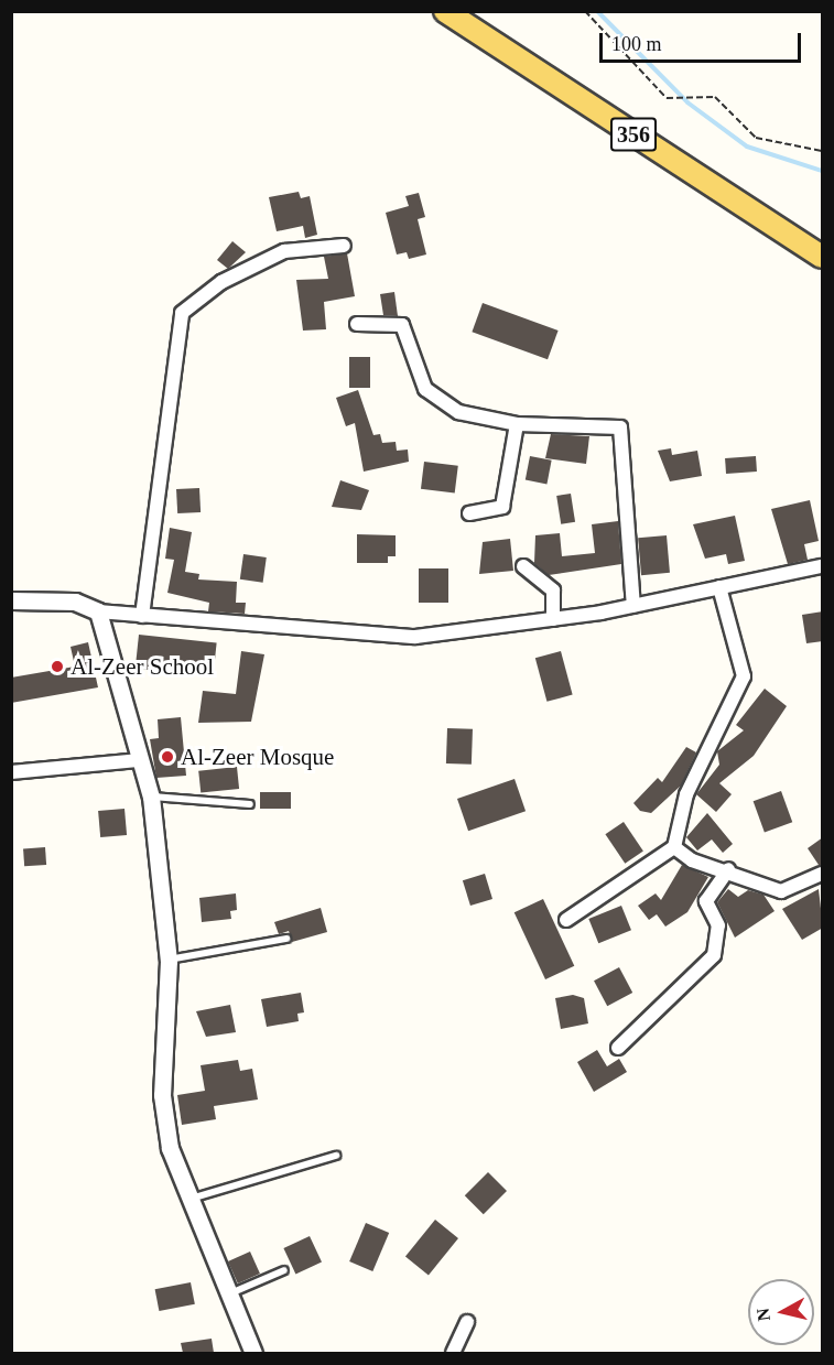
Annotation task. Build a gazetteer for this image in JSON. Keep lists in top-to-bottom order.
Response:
{
  "streets": {
    "main road": ["356"]
  },
  "places": ["Al-Zeer School", "Al-Zeer Mosque"],
  "scale_bar": "100 m",
  "north": "left"
}
